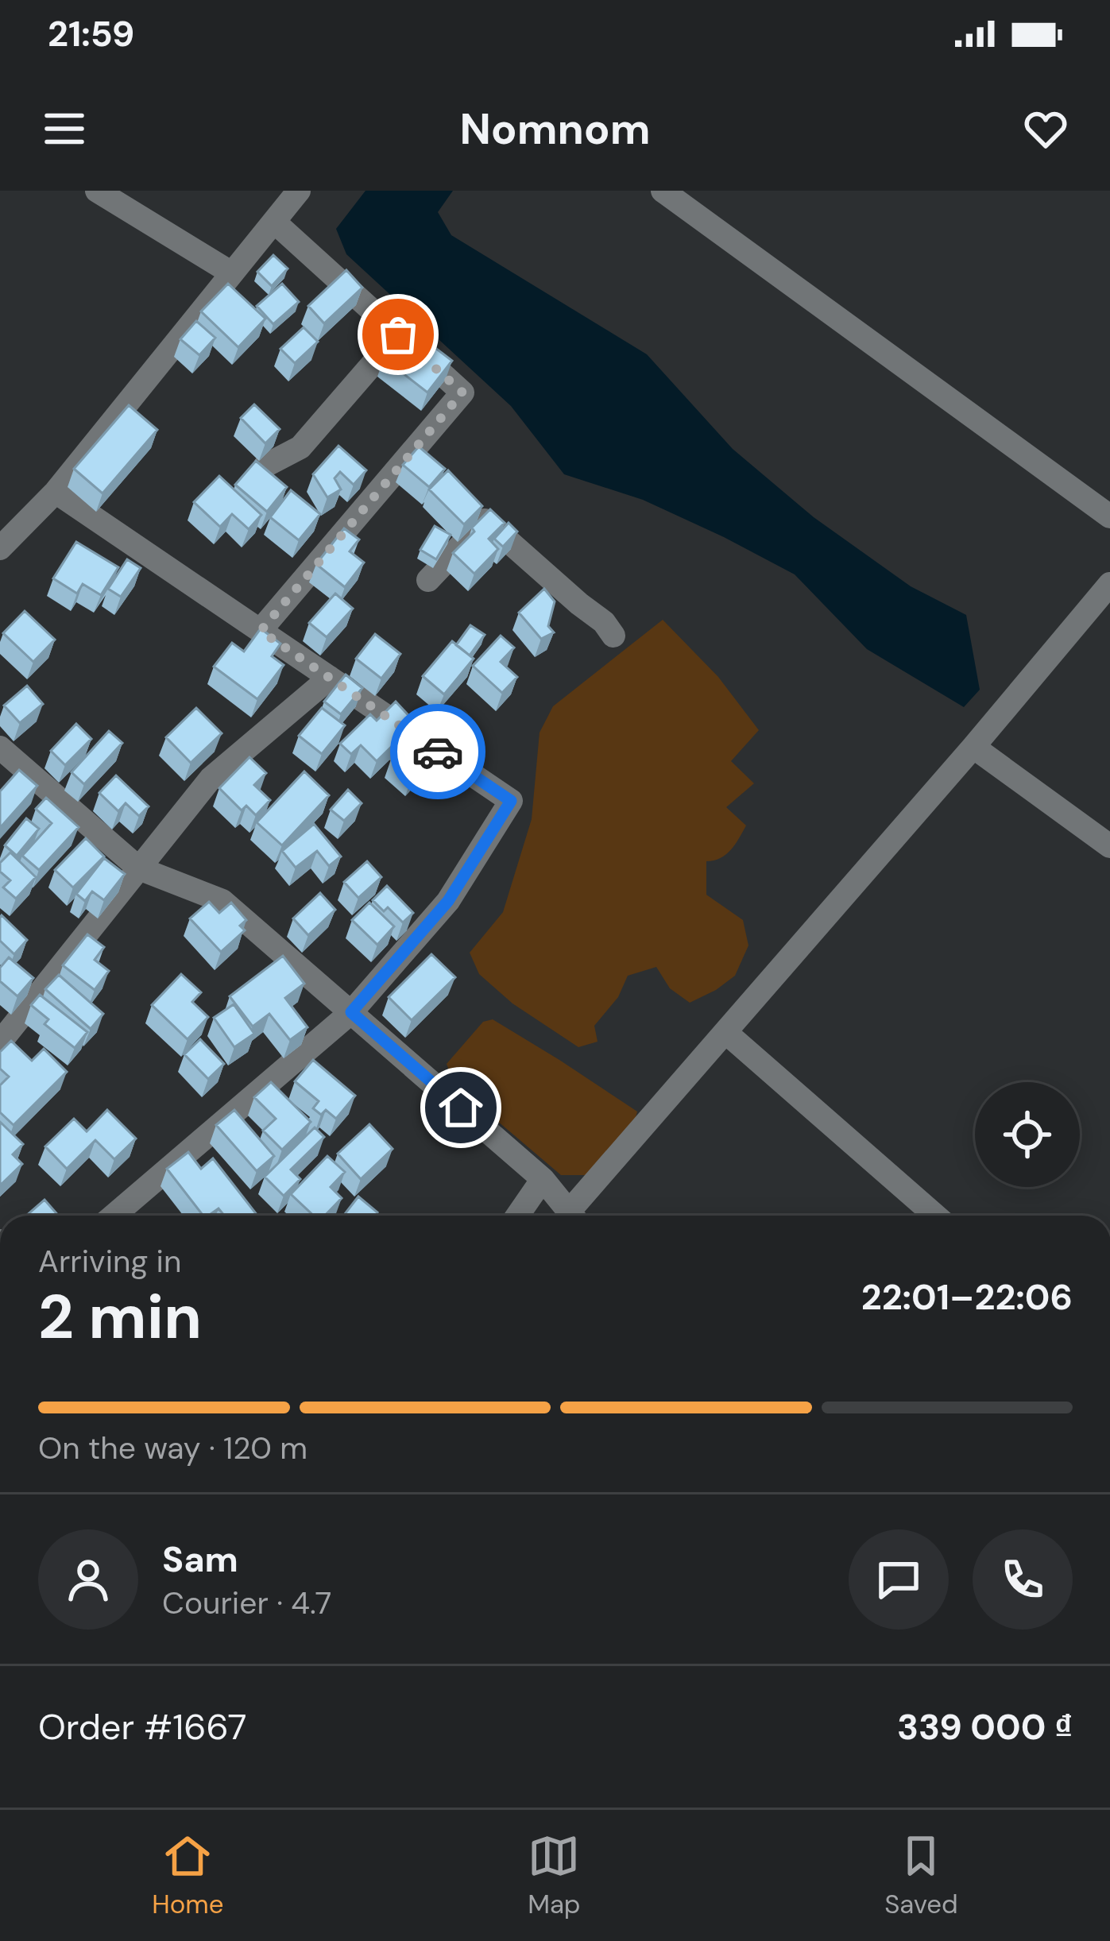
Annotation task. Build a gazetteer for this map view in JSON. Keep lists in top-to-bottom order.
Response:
{
  "page": {
    "status": "21:59",
    "header": "Nomnom",
    "heading": ["2 min", "Arriving in", "22:01–22:06"],
    "panel": [
      "Sam",
      "Courier · 4.7",
      "Order #1667",
      "339 000 ₫"
    ],
    "bar": "On the way · 120 m",
    "tabs": ["Home", "Map", "Saved"]
  }
}
